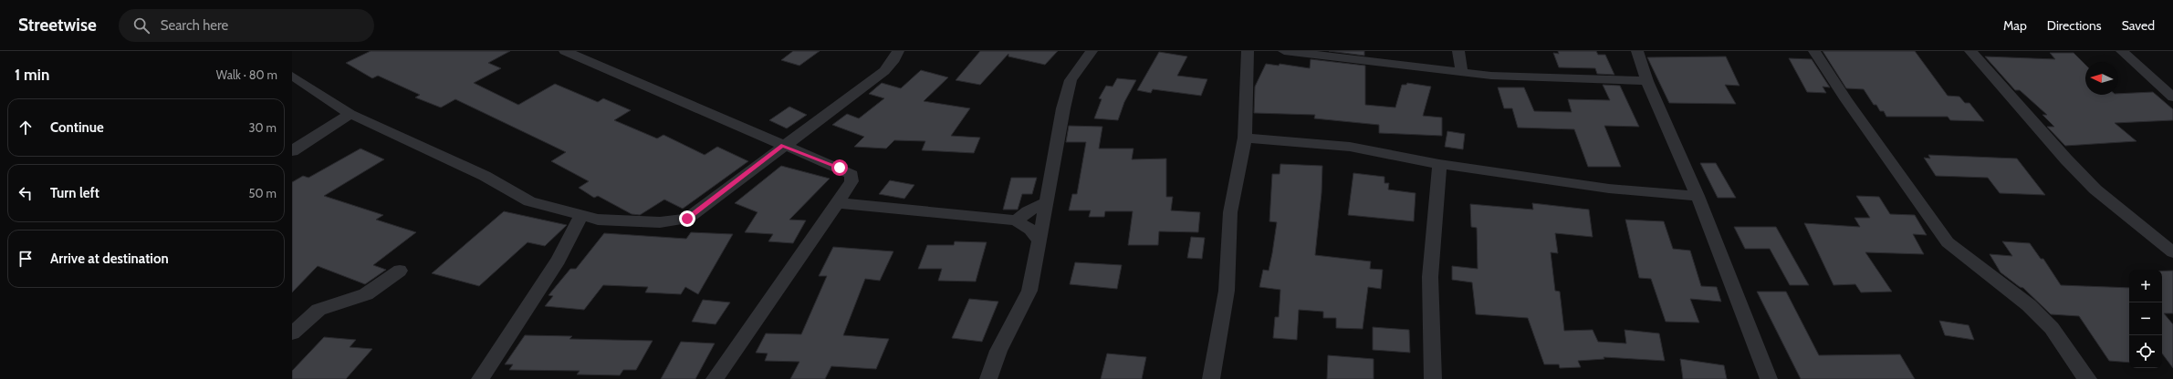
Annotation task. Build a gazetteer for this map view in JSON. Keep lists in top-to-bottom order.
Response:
{
  "north": "left",
  "page": {
    "header": "Streetwise",
    "search": "Search here",
    "nav": ["Map", "Directions", "Saved"],
    "heading": ["1 min", "Walk · 80 m"],
    "list": [
      ["Continue", "30 m"],
      ["Turn left", "50 m"],
      "Arrive at destination"
    ],
    "map_buttons": ["+", "−"]
  }
}
